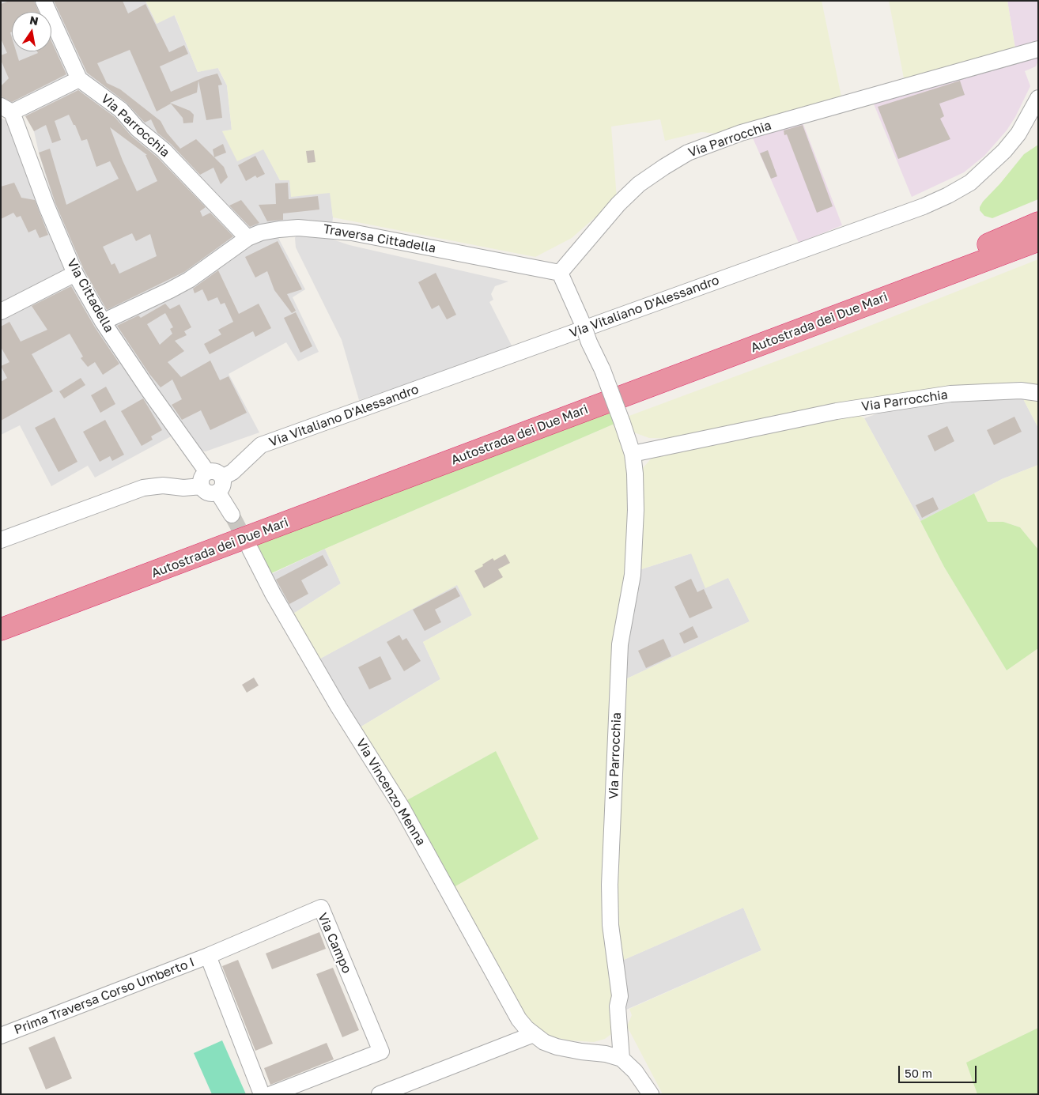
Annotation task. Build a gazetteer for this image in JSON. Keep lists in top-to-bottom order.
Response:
{
  "streets": {
    "highway": ["Autostrada dei Due Mari"],
    "street": [
      "Via Parrocchia",
      "Traversa Cittadella",
      "Via Cittadella",
      "Via Vitaliano D'Alessandro",
      "Via Vincenzo Menna",
      "Via Campo",
      "Prima Traversa Corso Umberto I"
    ]
  },
  "crossings": [
    ["Via Parrocchia", "Traversa Cittadella"],
    ["Traversa Cittadella", "Via Cittadella"],
    ["Via Campo", "Prima Traversa Corso Umberto I"]
  ],
  "scale_bar": "50 m",
  "north": "top"
}
